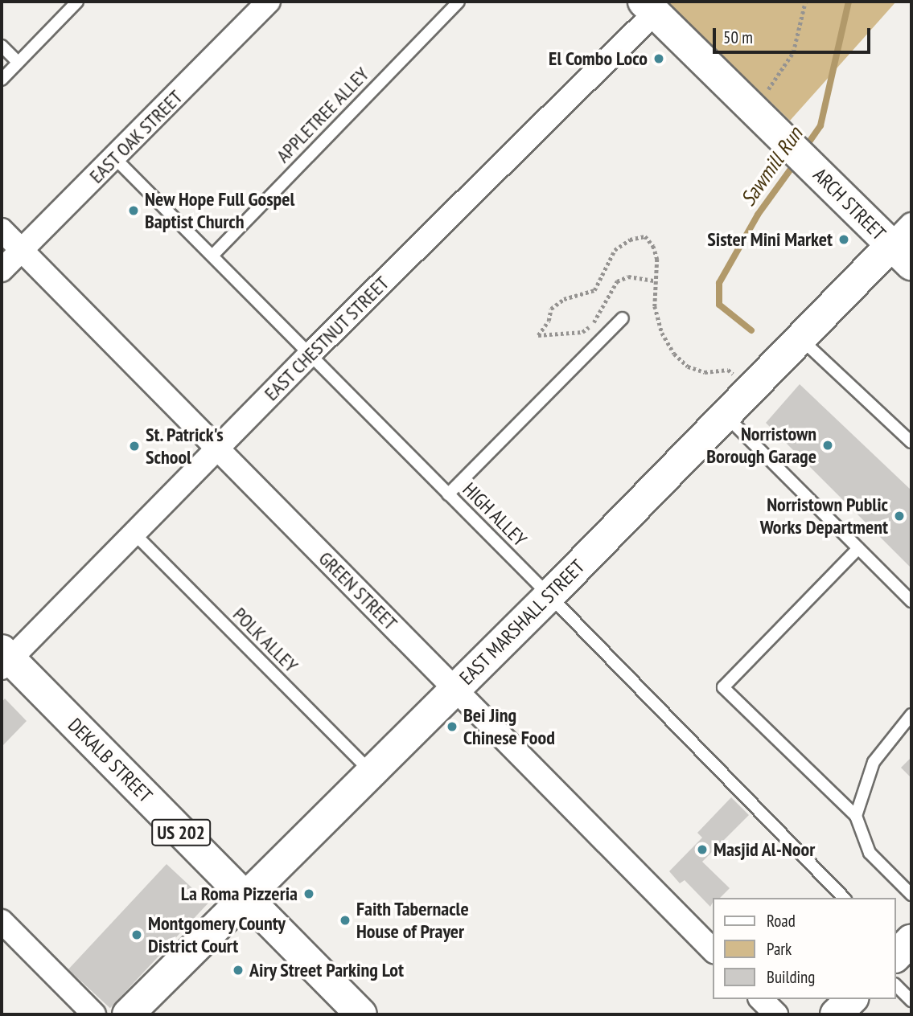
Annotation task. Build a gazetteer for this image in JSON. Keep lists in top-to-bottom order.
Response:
{
  "streets": {
    "main road": [
      "ARCH STREET",
      "EAST MARSHALL STREET",
      "DEKALB STREET",
      "US 202"
    ],
    "street": ["EAST OAK STREET", "EAST CHESTNUT STREET", "GREEN STREET"],
    "lane": ["APPLETREE ALLEY", "HIGH ALLEY", "POLK ALLEY"]
  },
  "crossings": [
    ["APPLETREE ALLEY", "HIGH ALLEY"],
    ["EAST OAK STREET", "HIGH ALLEY"],
    ["EAST OAK STREET", "GREEN STREET"],
    ["ARCH STREET", "EAST CHESTNUT STREET"],
    ["ARCH STREET", "EAST MARSHALL STREET"],
    ["EAST CHESTNUT STREET", "HIGH ALLEY"],
    ["EAST CHESTNUT STREET", "GREEN STREET"],
    ["EAST CHESTNUT STREET", "POLK ALLEY"],
    ["EAST CHESTNUT STREET", "DEKALB STREET"],
    ["HIGH ALLEY", "EAST MARSHALL STREET"],
    ["GREEN STREET", "EAST MARSHALL STREET"],
    ["EAST MARSHALL STREET", "POLK ALLEY"],
    ["EAST MARSHALL STREET", "DEKALB STREET"]
  ],
  "water": ["Sawmill Run"],
  "places": [
    "El Combo Loco",
    "New Hope Full Gospel Baptist Church",
    "Sister Mini Market",
    "Norristown Borough Garage",
    "St. Patrick's School",
    "Norristown Public Works Department",
    "Bei Jing Chinese Food",
    "Masjid Al-Noor",
    "La Roma Pizzeria",
    "Faith Tabernacle House of Prayer",
    "Montgomery County District Court",
    "Airy Street Parking Lot"
  ],
  "legend": ["Road", "Park", "Building"],
  "scale_bar": "50 m"
}
